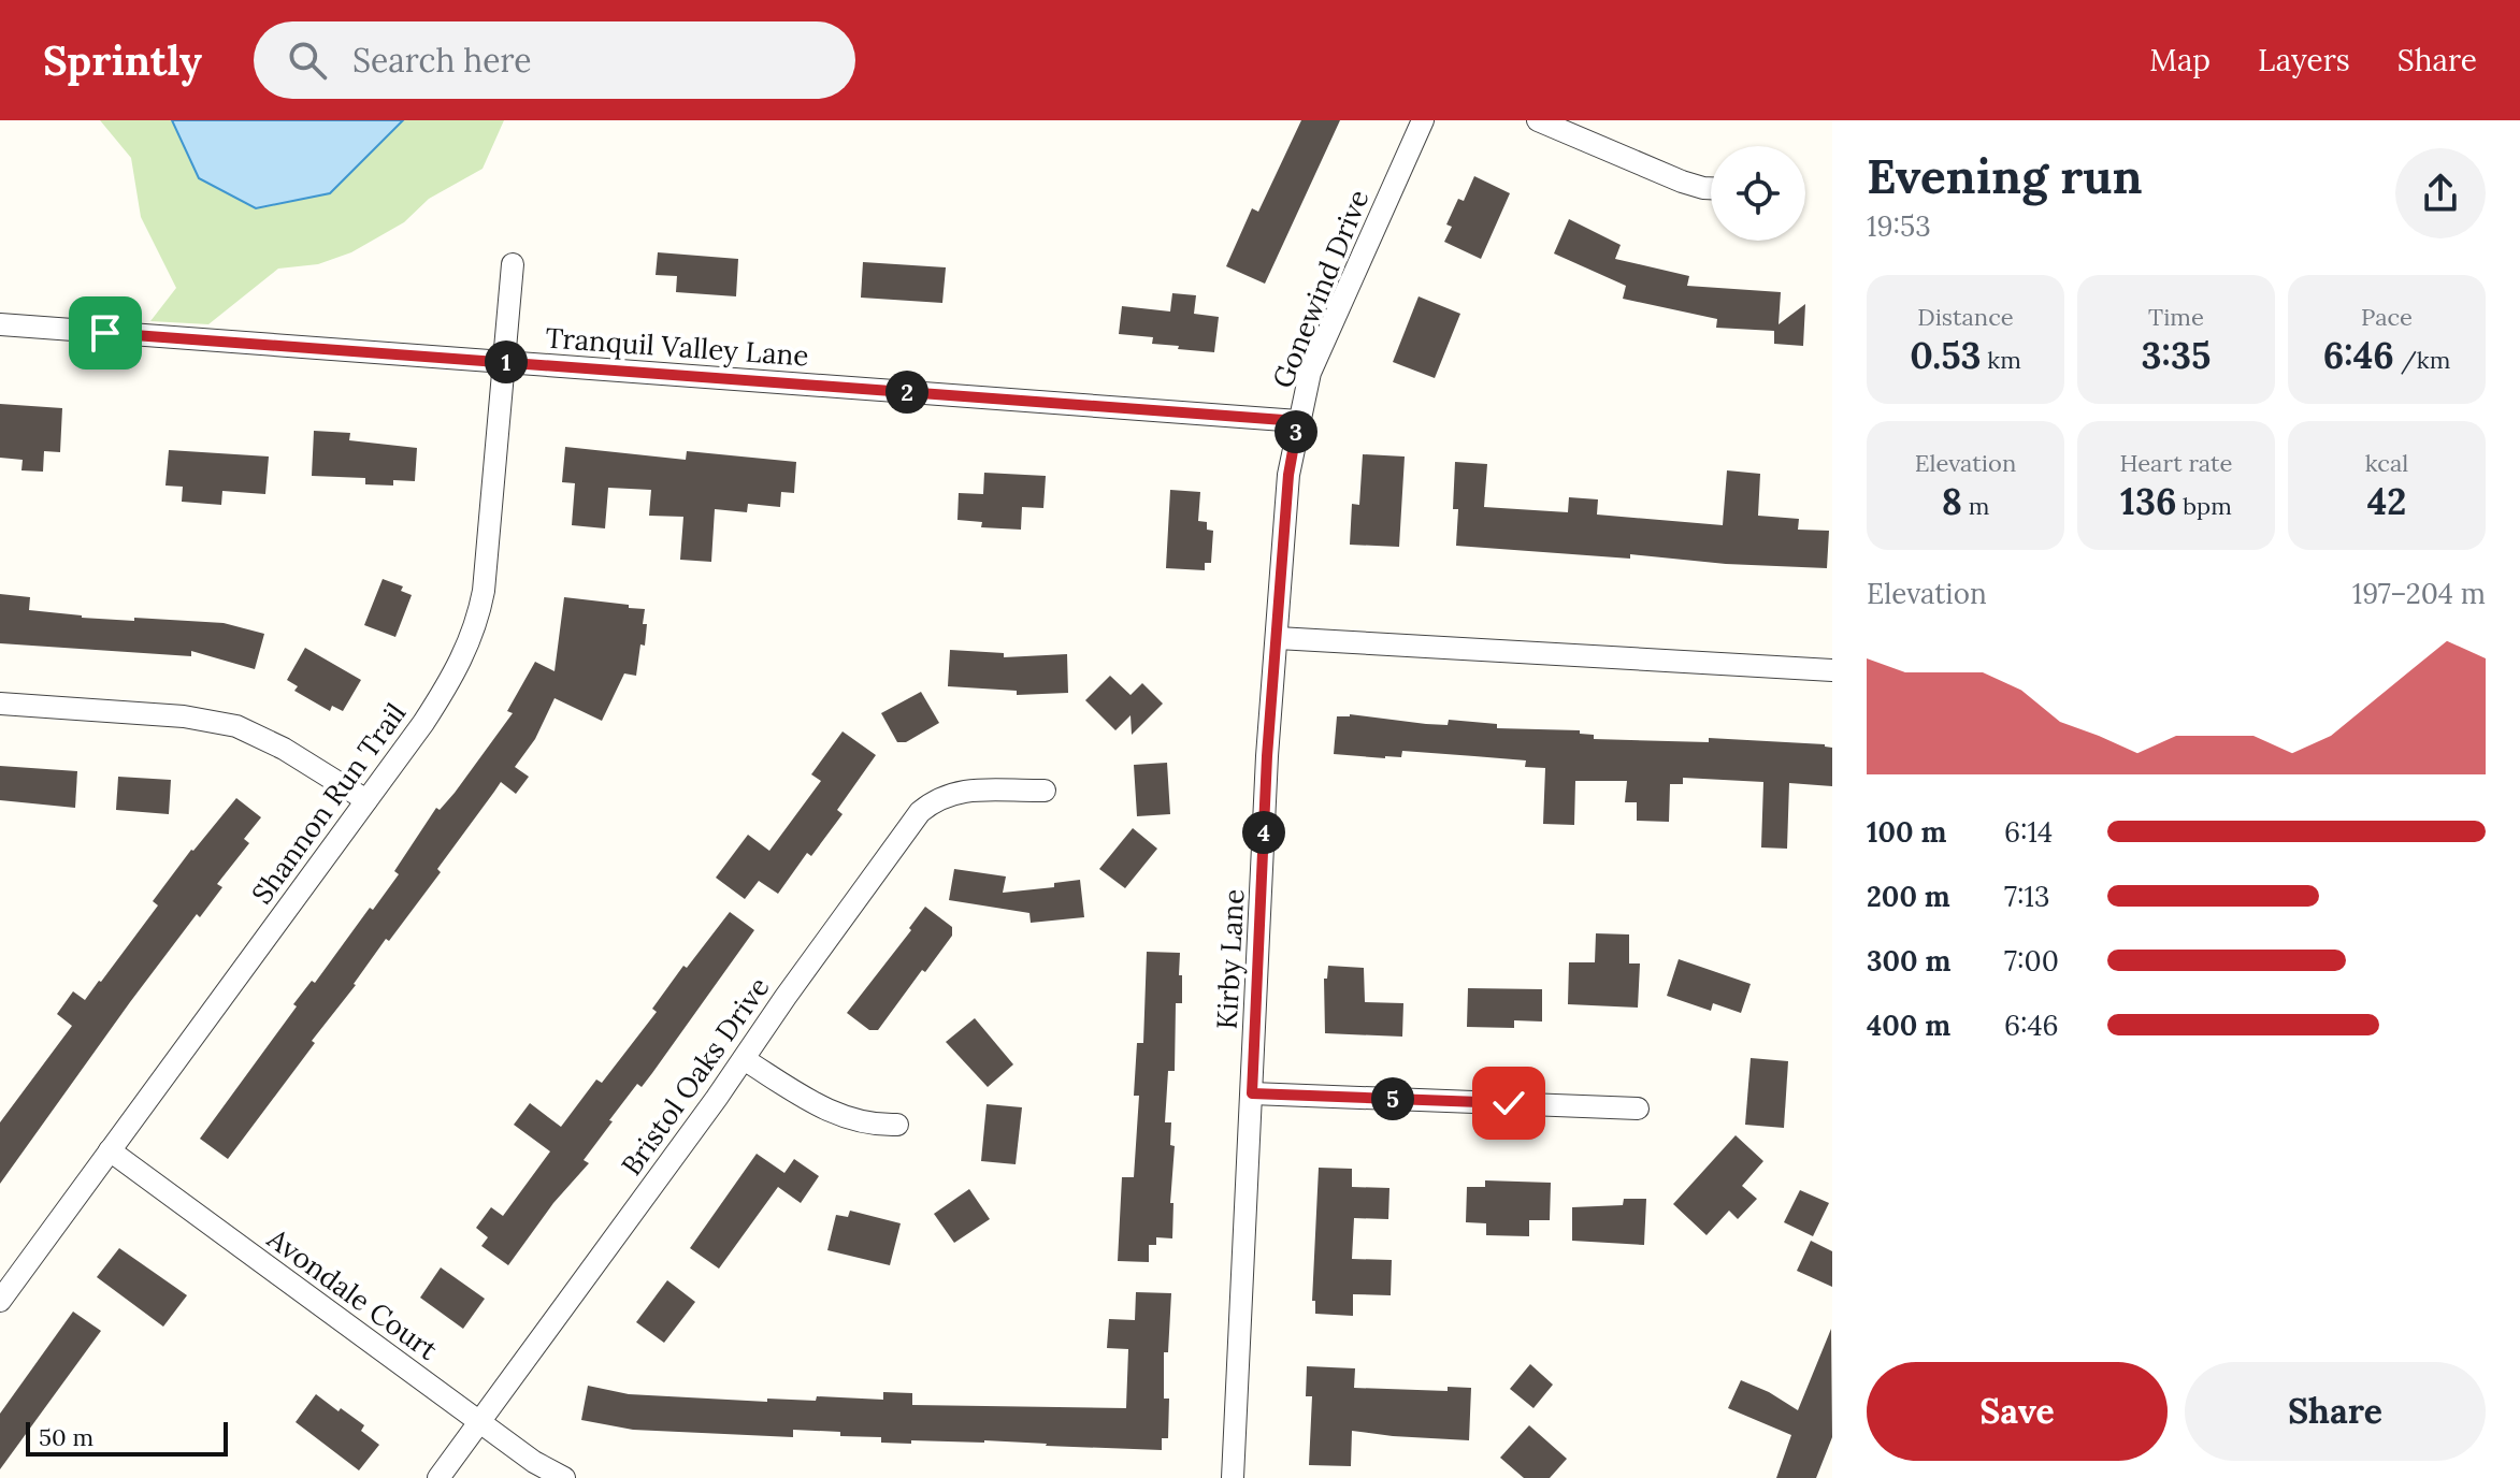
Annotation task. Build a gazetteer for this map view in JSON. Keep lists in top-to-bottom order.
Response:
{
  "streets": {
    "street": [
      "Gonewind Drive",
      "Tranquil Valley Lane",
      "Shannon Run Trail",
      "Kirby Lane",
      "Bristol Oaks Drive",
      "Avondale Court"
    ]
  },
  "crossings": [
    ["Gonewind Drive", "Tranquil Valley Lane"],
    ["Gonewind Drive", "Kirby Lane"],
    ["Tranquil Valley Lane", "Shannon Run Trail"],
    ["Shannon Run Trail", "Avondale Court"],
    ["Bristol Oaks Drive", "Avondale Court"]
  ],
  "scale_bar": "50 m",
  "page": {
    "header": "Sprintly",
    "search": "Search here",
    "nav": ["Map", "Layers", "Share"],
    "heading": ["Evening run", "19:53"],
    "stats": [
      ["Distance", "0.53 km"],
      ["Time", "3:35"],
      ["Pace", "6:46 /km"],
      ["Elevation", "8 m"],
      ["Heart rate", "136 bpm"],
      ["kcal", "42"]
    ],
    "pins": [
      "1",
      "2",
      "3",
      "4",
      "5"
    ],
    "chart": ["Elevation", "197–204 m"],
    "list": [
      {
        "name": "100 m",
        "note": "6:14"
      },
      {
        "name": "200 m",
        "note": "7:13"
      },
      {
        "name": "300 m",
        "note": "7:00"
      },
      {
        "name": "400 m",
        "note": "6:46"
      }
    ],
    "buttons": ["Save", "Share"],
    "scale": "50 m"
  }
}
